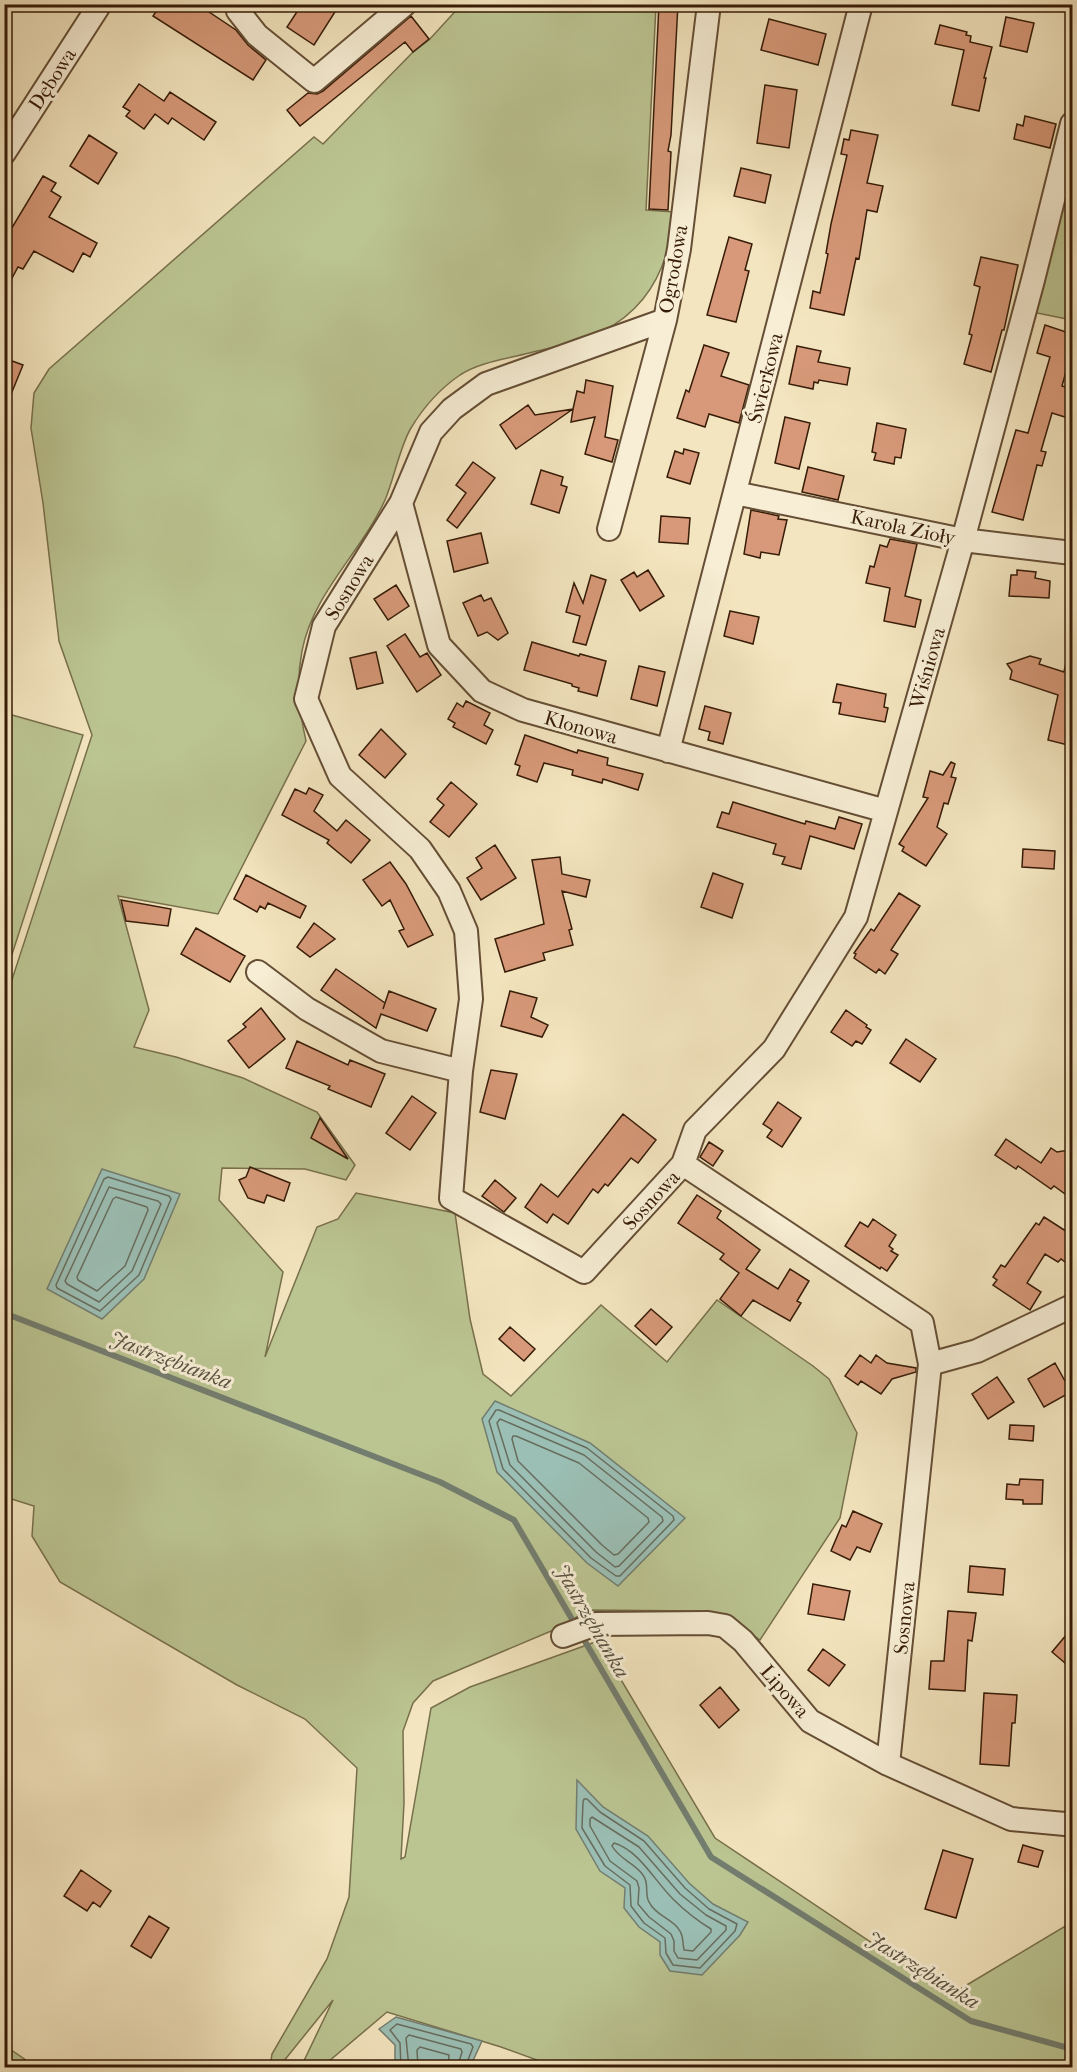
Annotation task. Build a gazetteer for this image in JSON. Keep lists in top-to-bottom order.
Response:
{
  "streets": {
    "street": [
      "Dębowa",
      "Ogrodowa",
      "Świerkowa",
      "Karola Zioły",
      "Sosnowa",
      "Wiśniowa",
      "Klonowa",
      "Lipowa"
    ]
  },
  "crossings": [
    ["Ogrodowa", "Sosnowa"],
    ["Świerkowa", "Karola Zioły"],
    ["Świerkowa", "Klonowa"],
    ["Karola Zioły", "Wiśniowa"],
    ["Sosnowa", "Wiśniowa"],
    ["Sosnowa", "Klonowa"],
    ["Sosnowa", "Lipowa"],
    ["Wiśniowa", "Klonowa"]
  ],
  "water": ["Jastrzębianka"]
}
